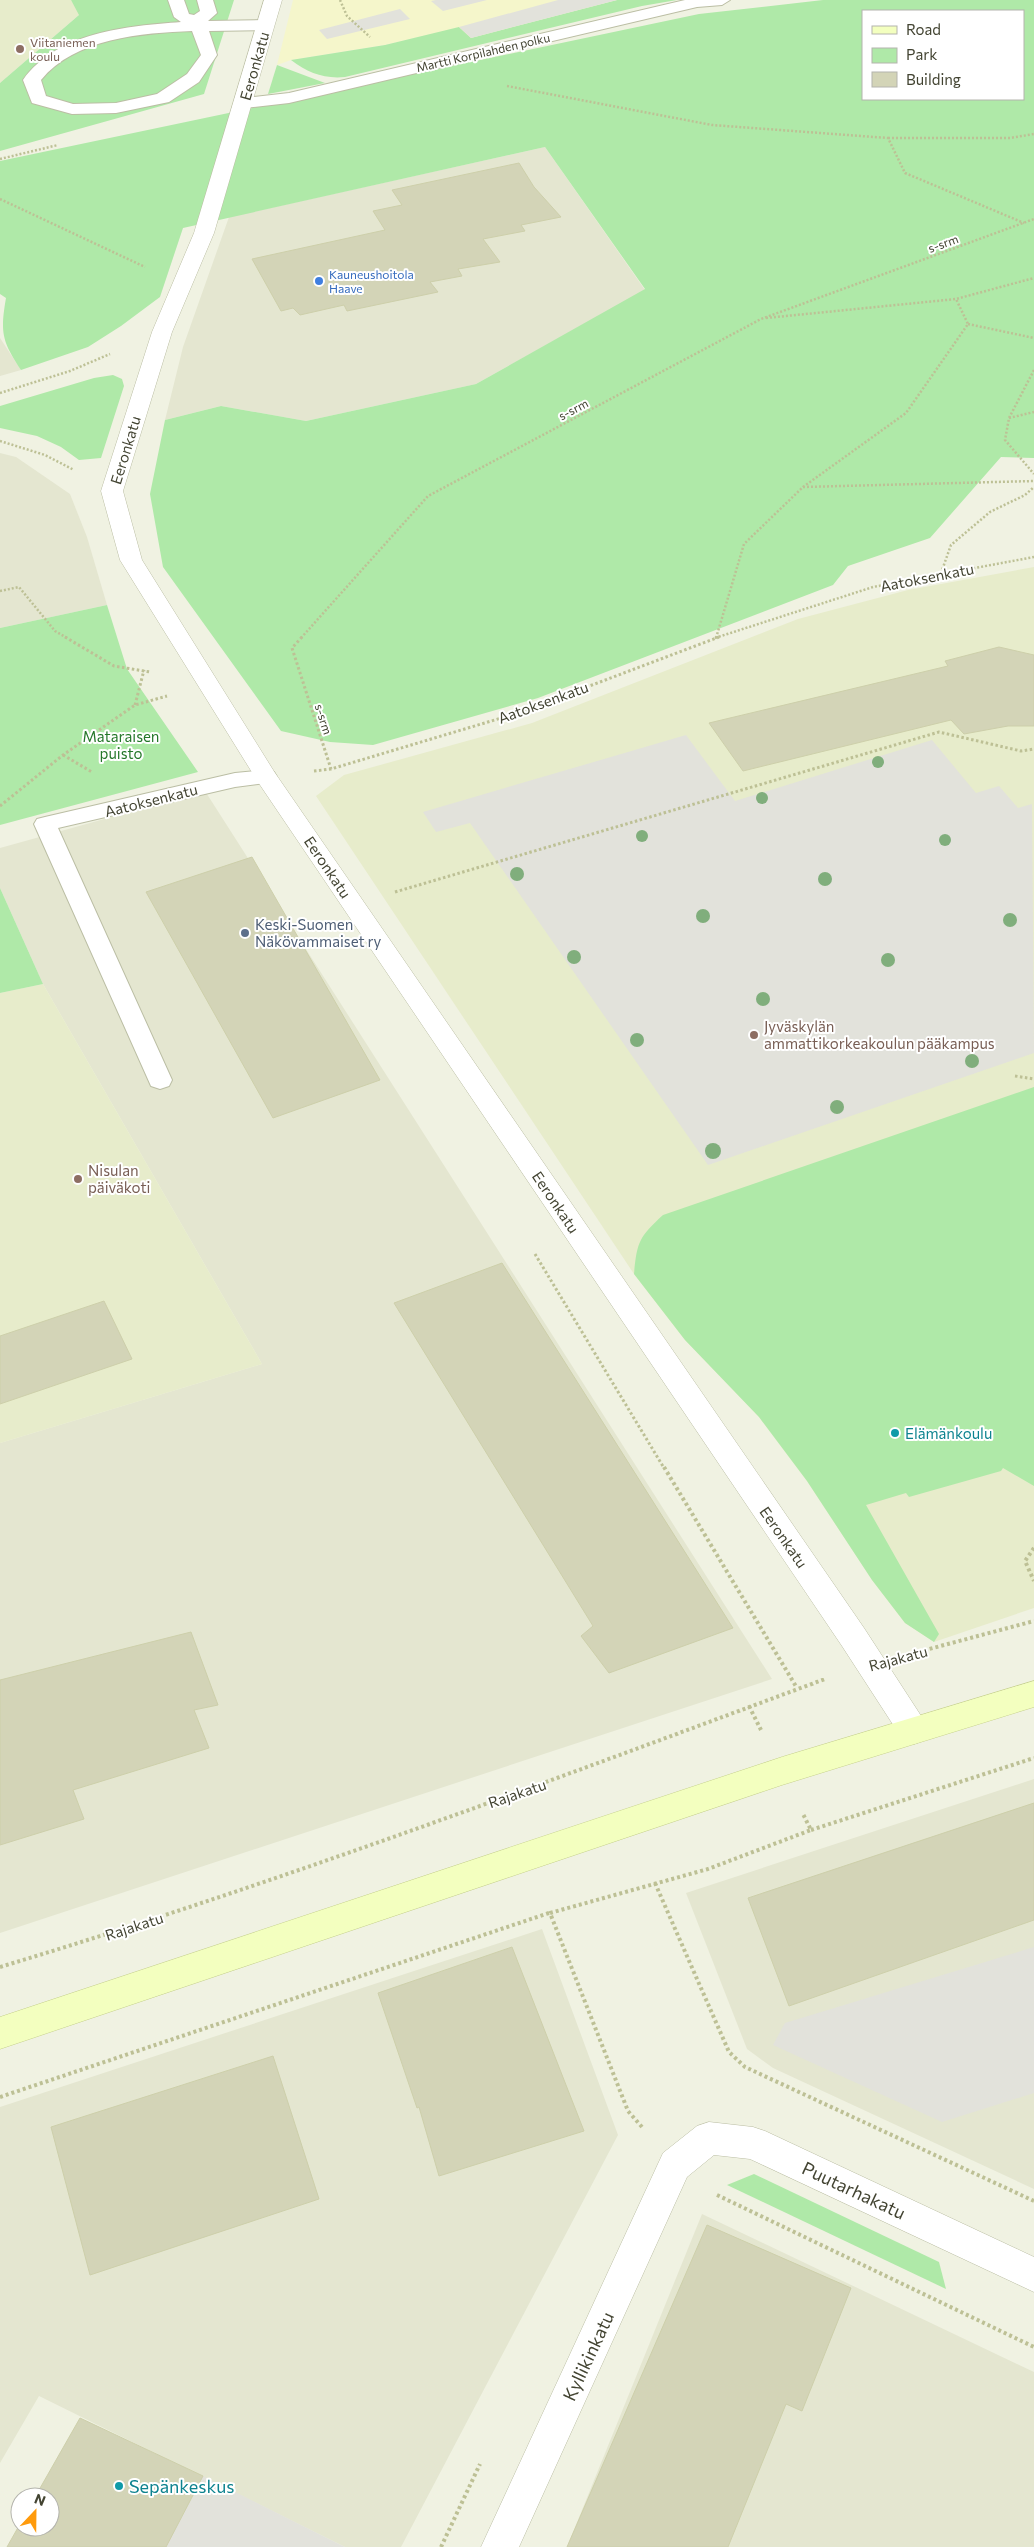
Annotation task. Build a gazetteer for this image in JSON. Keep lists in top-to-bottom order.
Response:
{
  "streets": {
    "street": ["Eeronkatu", "Puutarhakatu", "Kyllikinkatu"],
    "lane": ["Martti Korpilahden polku", "Aatoksenkatu"],
    "path": ["s-srm", "Rajakatu"]
  },
  "crossings": [
    ["Martti Korpilahden polku", "Eeronkatu"],
    ["Eeronkatu", "Aatoksenkatu"],
    ["Eeronkatu", "Rajakatu"],
    ["s-srm", "Aatoksenkatu"],
    ["Puutarhakatu", "Kyllikinkatu"]
  ],
  "parks": ["Mataraisen puisto"],
  "places": [
    "Viitaniemen koulu",
    "Kauneushoitola Haave",
    "Keski-Suomen Näkövammaiset ry",
    "Jyväskylän ammattikorkeakoulun pääkampus",
    "Nisulan päiväkoti",
    "Elämänkoulu",
    "Sepänkeskus"
  ],
  "legend": ["Road", "Park", "Building"],
  "north": "top"
}
